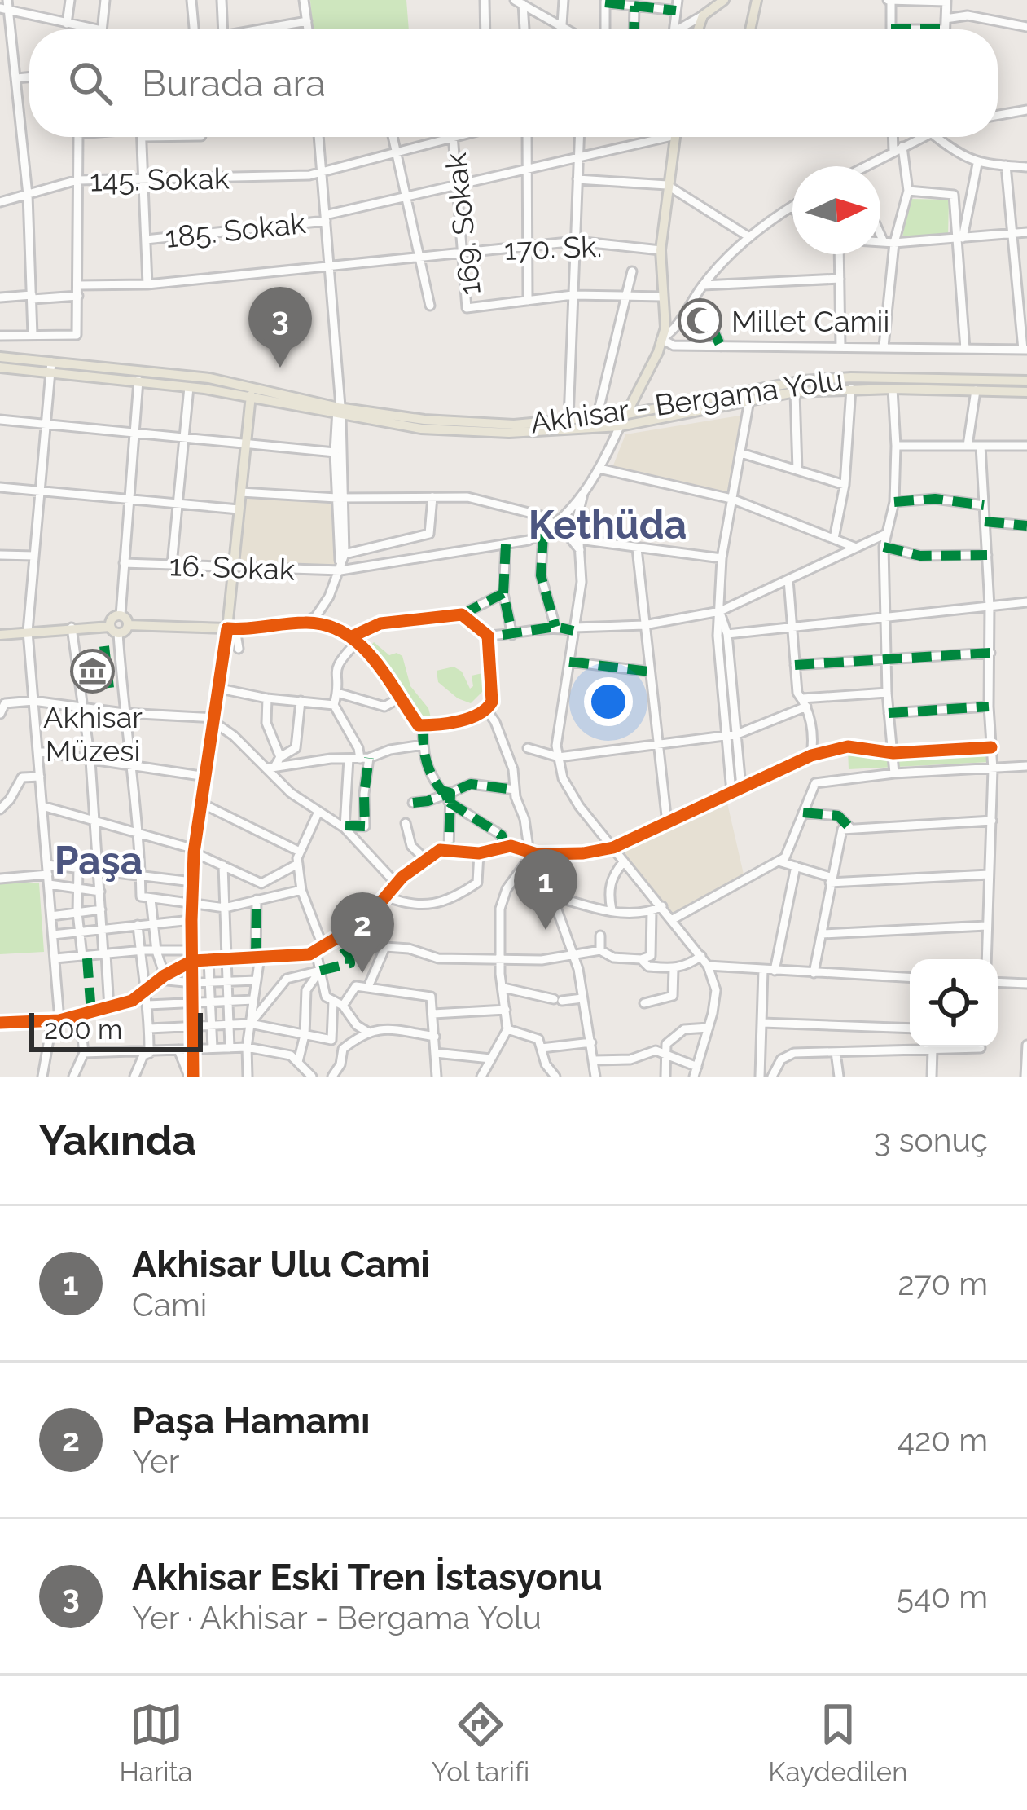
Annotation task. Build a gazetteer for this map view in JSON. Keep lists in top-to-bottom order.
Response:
{
  "streets": {
    "main road": ["Akhisar - Bergama Yolu"],
    "street": [
      "145. Sokak",
      "169. Sokak",
      "185. Sokak",
      "170. Sk.",
      "16. Sokak"
    ]
  },
  "crossings": [
    ["145. Sokak", "169. Sokak"],
    ["169. Sokak", "185. Sokak"],
    ["169. Sokak", "170. Sk."]
  ],
  "districts": ["Kethüda", "Paşa"],
  "places": {
    "mosque": ["Millet Camii"],
    "museum": ["Akhisar Müzesi"]
  },
  "scale_bar": "200 m",
  "north": "right",
  "page": {
    "search": "Burada ara",
    "pins": ["3", "1", "2"],
    "scale": "200 m",
    "heading": ["Yakında", "3 sonuç"],
    "list": [
      {
        "mark": "1",
        "name": "Akhisar Ulu Cami",
        "note": "Cami",
        "value": "270 m"
      },
      {
        "mark": "2",
        "name": "Paşa Hamamı",
        "note": "Yer",
        "value": "420 m"
      },
      {
        "mark": "3",
        "name": "Akhisar Eski Tren İstasyonu",
        "note": "Yer · Akhisar - Bergama Yolu",
        "value": "540 m"
      }
    ],
    "nav": ["Harita", "Yol tarifi", "Kaydedilen"]
  }
}
